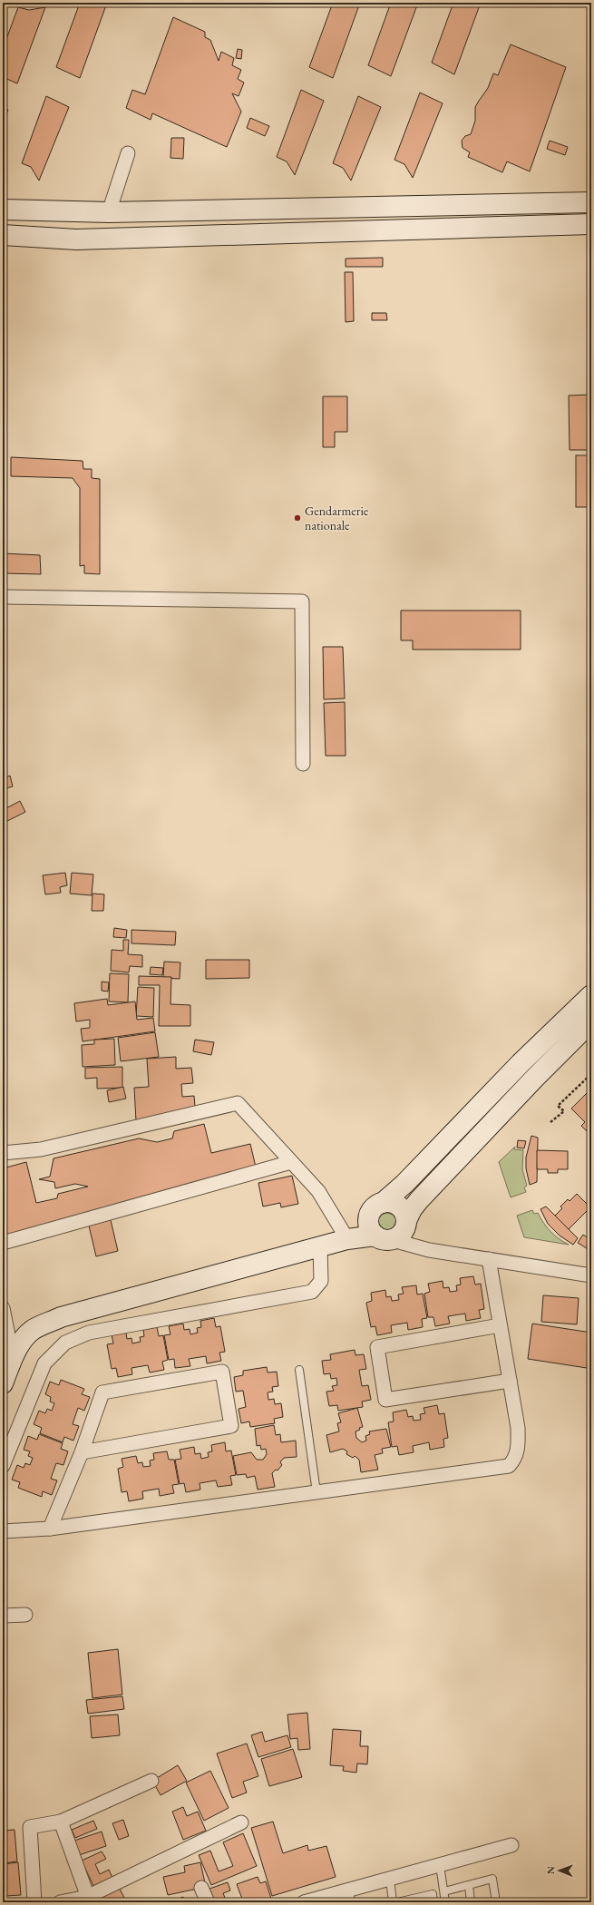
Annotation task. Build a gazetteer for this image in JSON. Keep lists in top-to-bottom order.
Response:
{
  "places": ["Gendarmerie nationale"],
  "north": "left"
}
